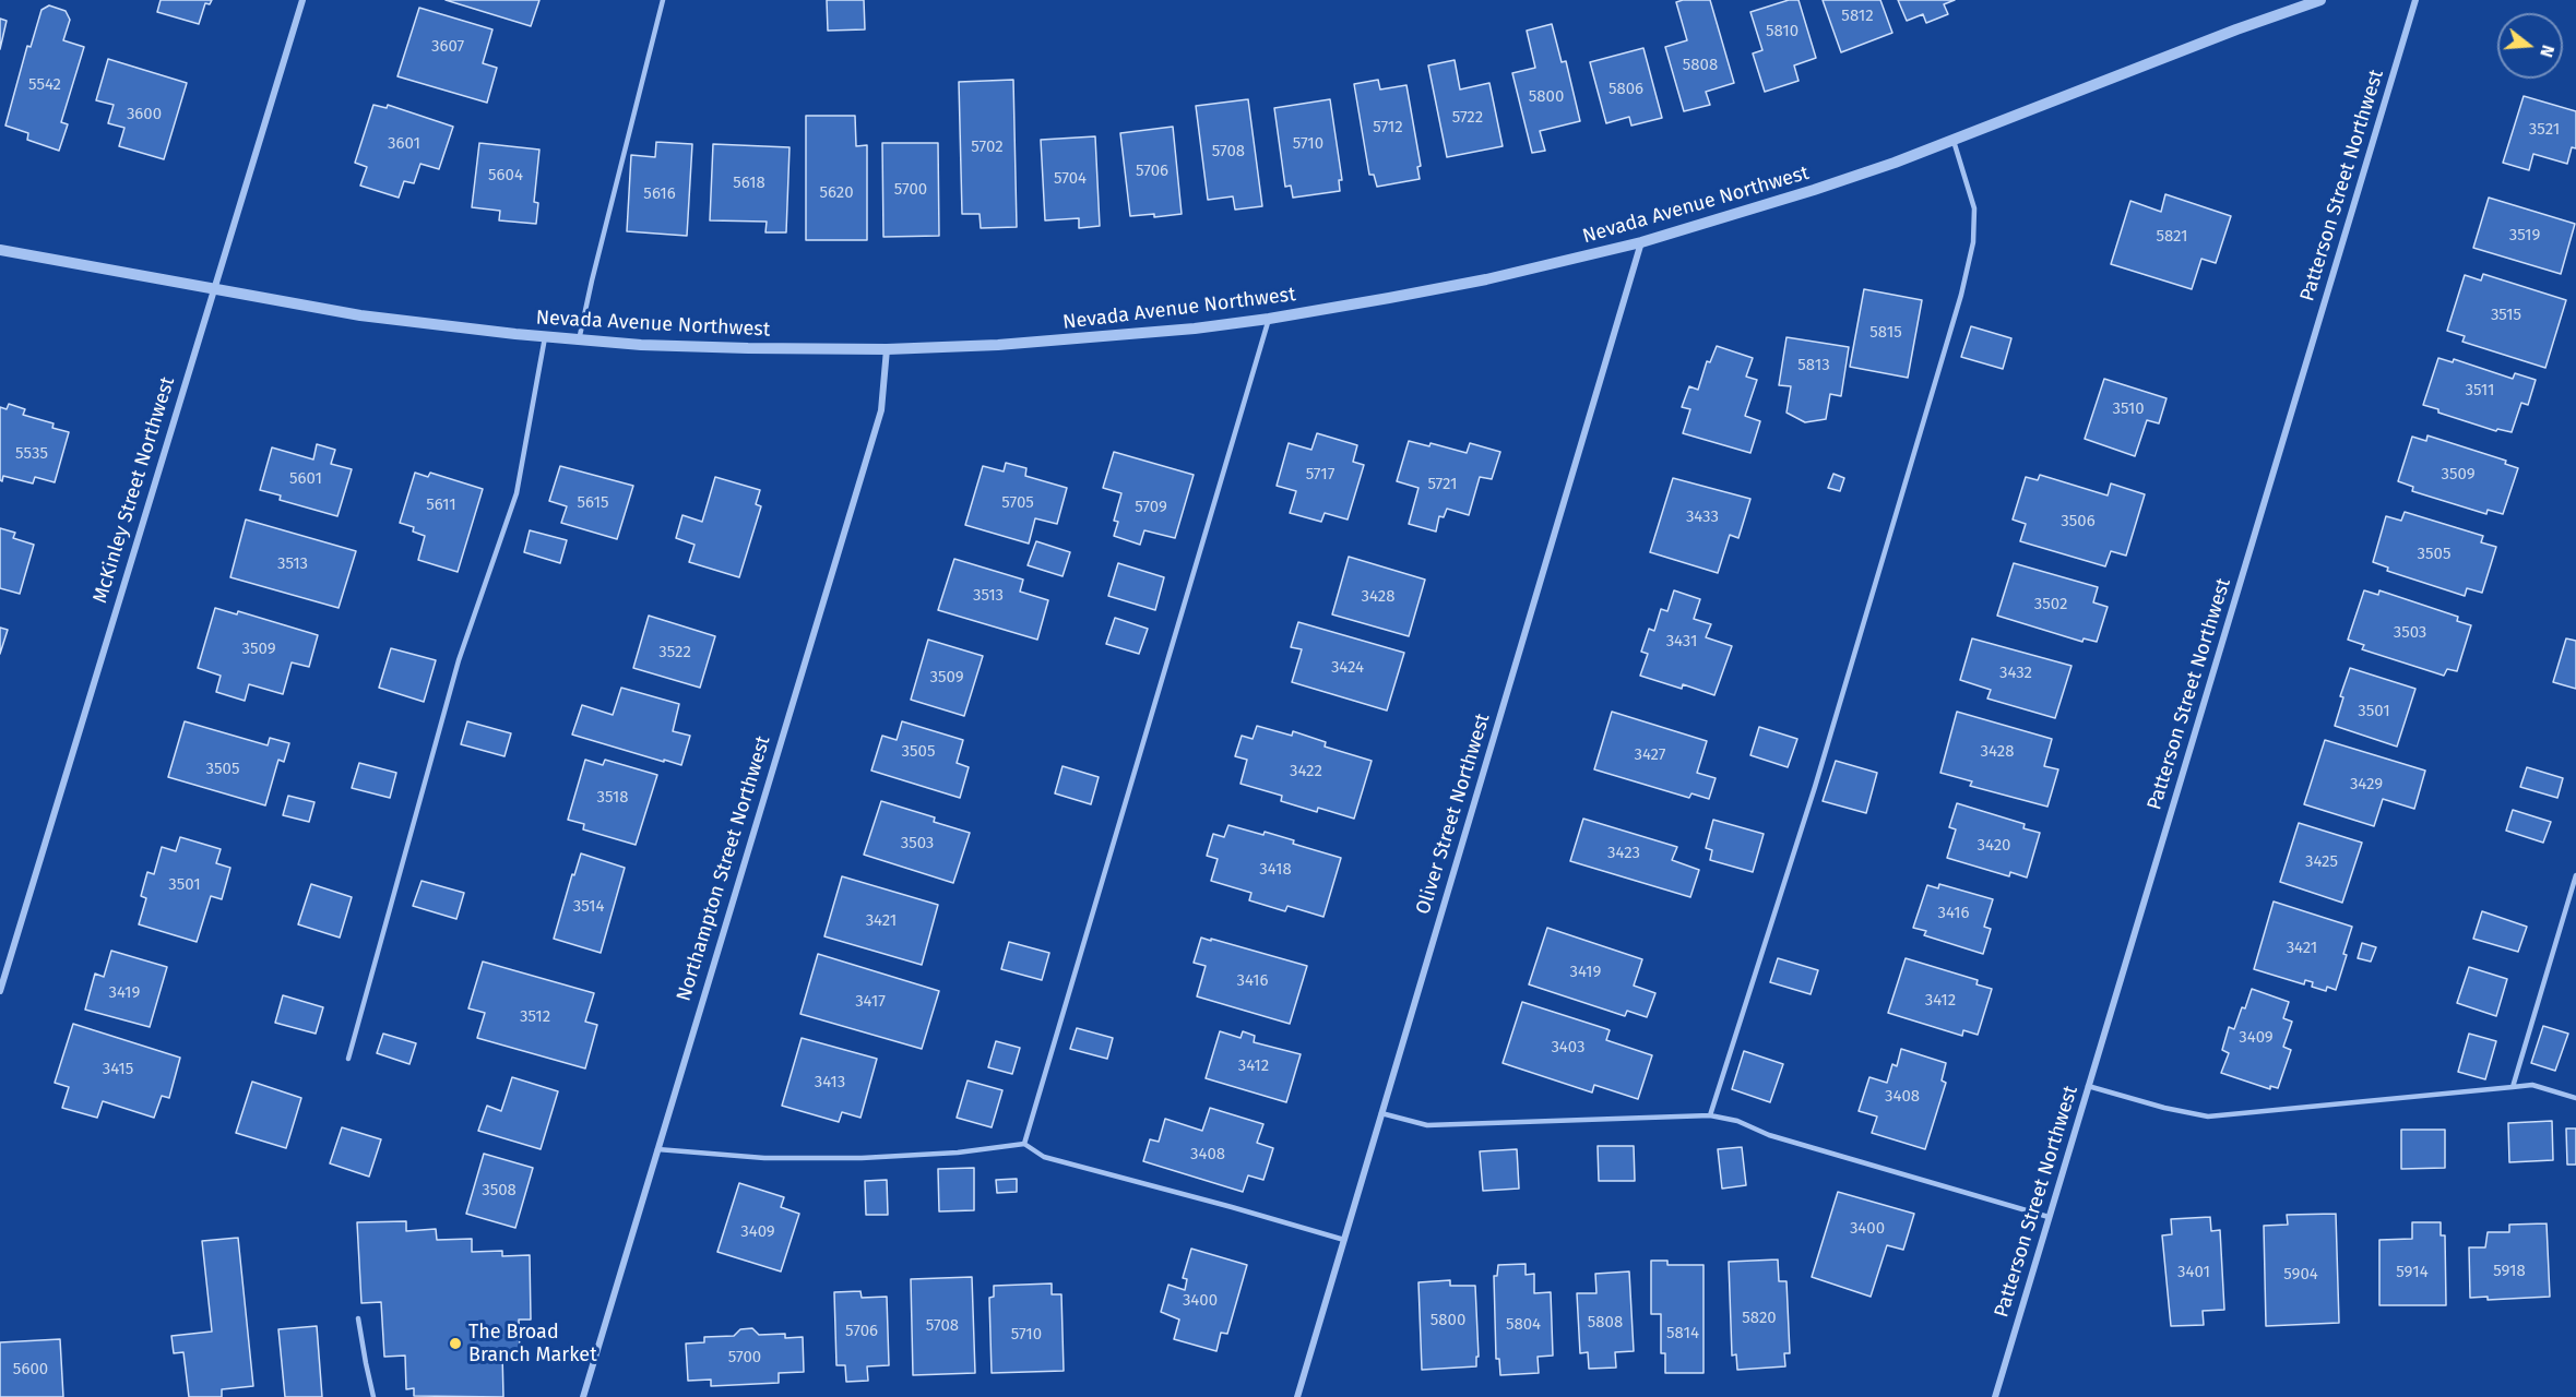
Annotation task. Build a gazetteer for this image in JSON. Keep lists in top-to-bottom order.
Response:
{
  "streets": {
    "street": [
      "Patterson Street Northwest",
      "Nevada Avenue Northwest",
      "McKinley Street Northwest",
      "Oliver Street Northwest",
      "Northampton Street Northwest"
    ]
  },
  "crossings": [
    ["Nevada Avenue Northwest", "McKinley Street Northwest"],
    ["Nevada Avenue Northwest", "Oliver Street Northwest"],
    ["Nevada Avenue Northwest", "Northampton Street Northwest"]
  ],
  "places": ["The Broad Branch Market"],
  "house_numbers": [
    "5812",
    "5810",
    "3607",
    "5808",
    "5542",
    "5806",
    "5800",
    "3600",
    "5722",
    "5712",
    "3521",
    "3601",
    "5710",
    "5702",
    "5708",
    "5706",
    "5604",
    "5704",
    "5618",
    "5700",
    "5620",
    "5616",
    "3519",
    "5821",
    "3515",
    "5815",
    "5813",
    "3511",
    "3510",
    "5535",
    "5717",
    "3509",
    "5601",
    "5721",
    "5615",
    "5705",
    "5611",
    "5709",
    "3433",
    "3506",
    "3505",
    "3513",
    "3513",
    "3428",
    "3502",
    "3503",
    "3431",
    "3509",
    "3522",
    "3424",
    "3432",
    "3509",
    "3501",
    "3505",
    "3428",
    "3427",
    "3505",
    "3422",
    "3429",
    "3518",
    "3503",
    "3420",
    "3423",
    "3425",
    "3418",
    "3501",
    "3514",
    "3416",
    "3421",
    "3421",
    "3419",
    "3416",
    "3419",
    "3412",
    "3417",
    "3512",
    "3409",
    "3403",
    "3412",
    "3415",
    "3413",
    "3408",
    "3408",
    "3508",
    "3400",
    "3409",
    "5918",
    "3401",
    "5914",
    "5904",
    "3400",
    "5820",
    "5800",
    "5808",
    "5804",
    "5708",
    "5706",
    "5814",
    "5710",
    "5700",
    "5600"
  ],
  "north": "right"
}
